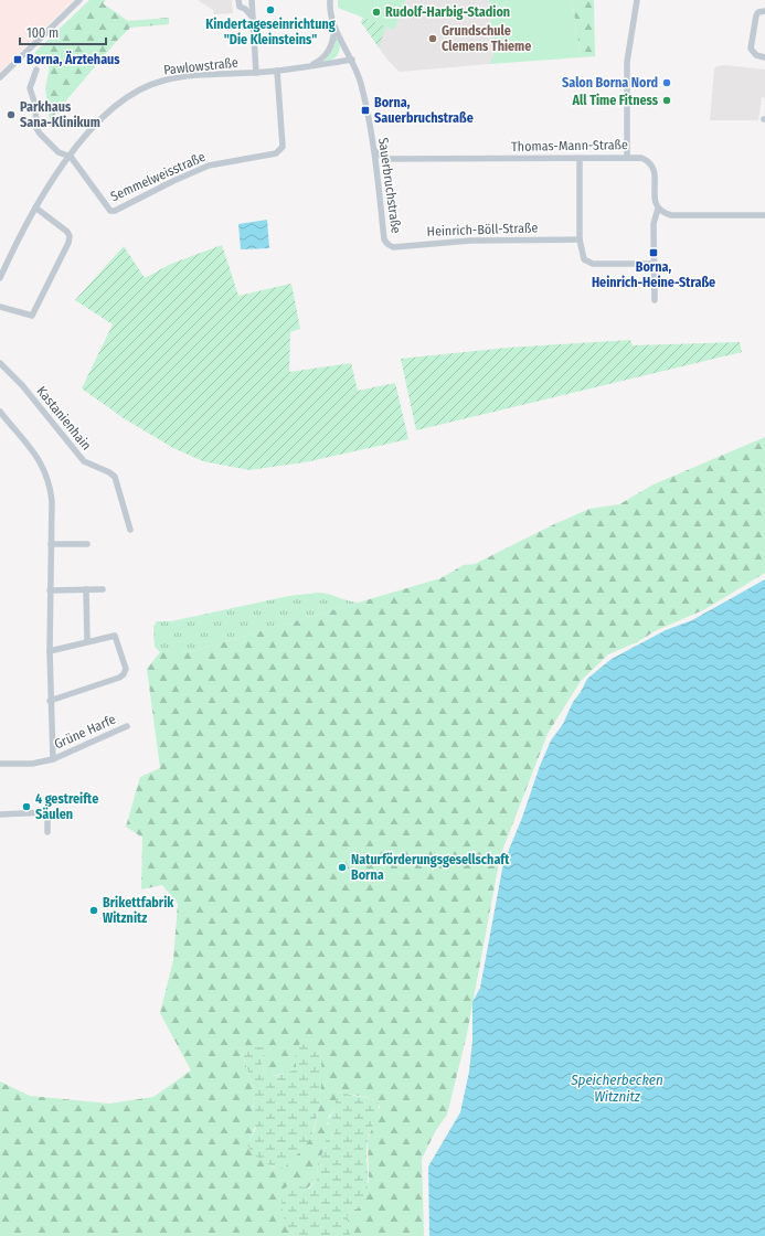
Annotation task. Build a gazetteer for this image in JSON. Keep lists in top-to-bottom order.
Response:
{
  "streets": {
    "street": [
      "Pawlowstraße",
      "Thomas-Mann-Straße",
      "Semmelweisstraße",
      "Sauerbruchstraße",
      "Heinrich-Böll-Straße",
      "Kastanienhain",
      "Grüne Harfe"
    ]
  },
  "crossings": [
    ["Pawlowstraße", "Semmelweisstraße"],
    ["Pawlowstraße", "Sauerbruchstraße"],
    ["Thomas-Mann-Straße", "Sauerbruchstraße"],
    ["Sauerbruchstraße", "Heinrich-Böll-Straße"]
  ],
  "water": ["Speicherbecken Witznitz"],
  "places": {
    "other": [
      "Kindertageseinrichtung \"Die Kleinsteins\"",
      "Rudolf-Harbig-Stadion",
      "Grundschule Clemens Thieme",
      "Salon Borna Nord",
      "All Time Fitness",
      "Parkhaus Sana-Klinikum",
      "4 gestreifte Säulen",
      "Naturförderungsgesellschaft Borna",
      "Brikettfabrik Witznitz"
    ],
    "transit": ["Borna, Ärztehaus", "Borna, Sauerbruchstraße", "Borna, Heinrich-Heine-Straße"]
  },
  "scale_bar": "100 m"
}
